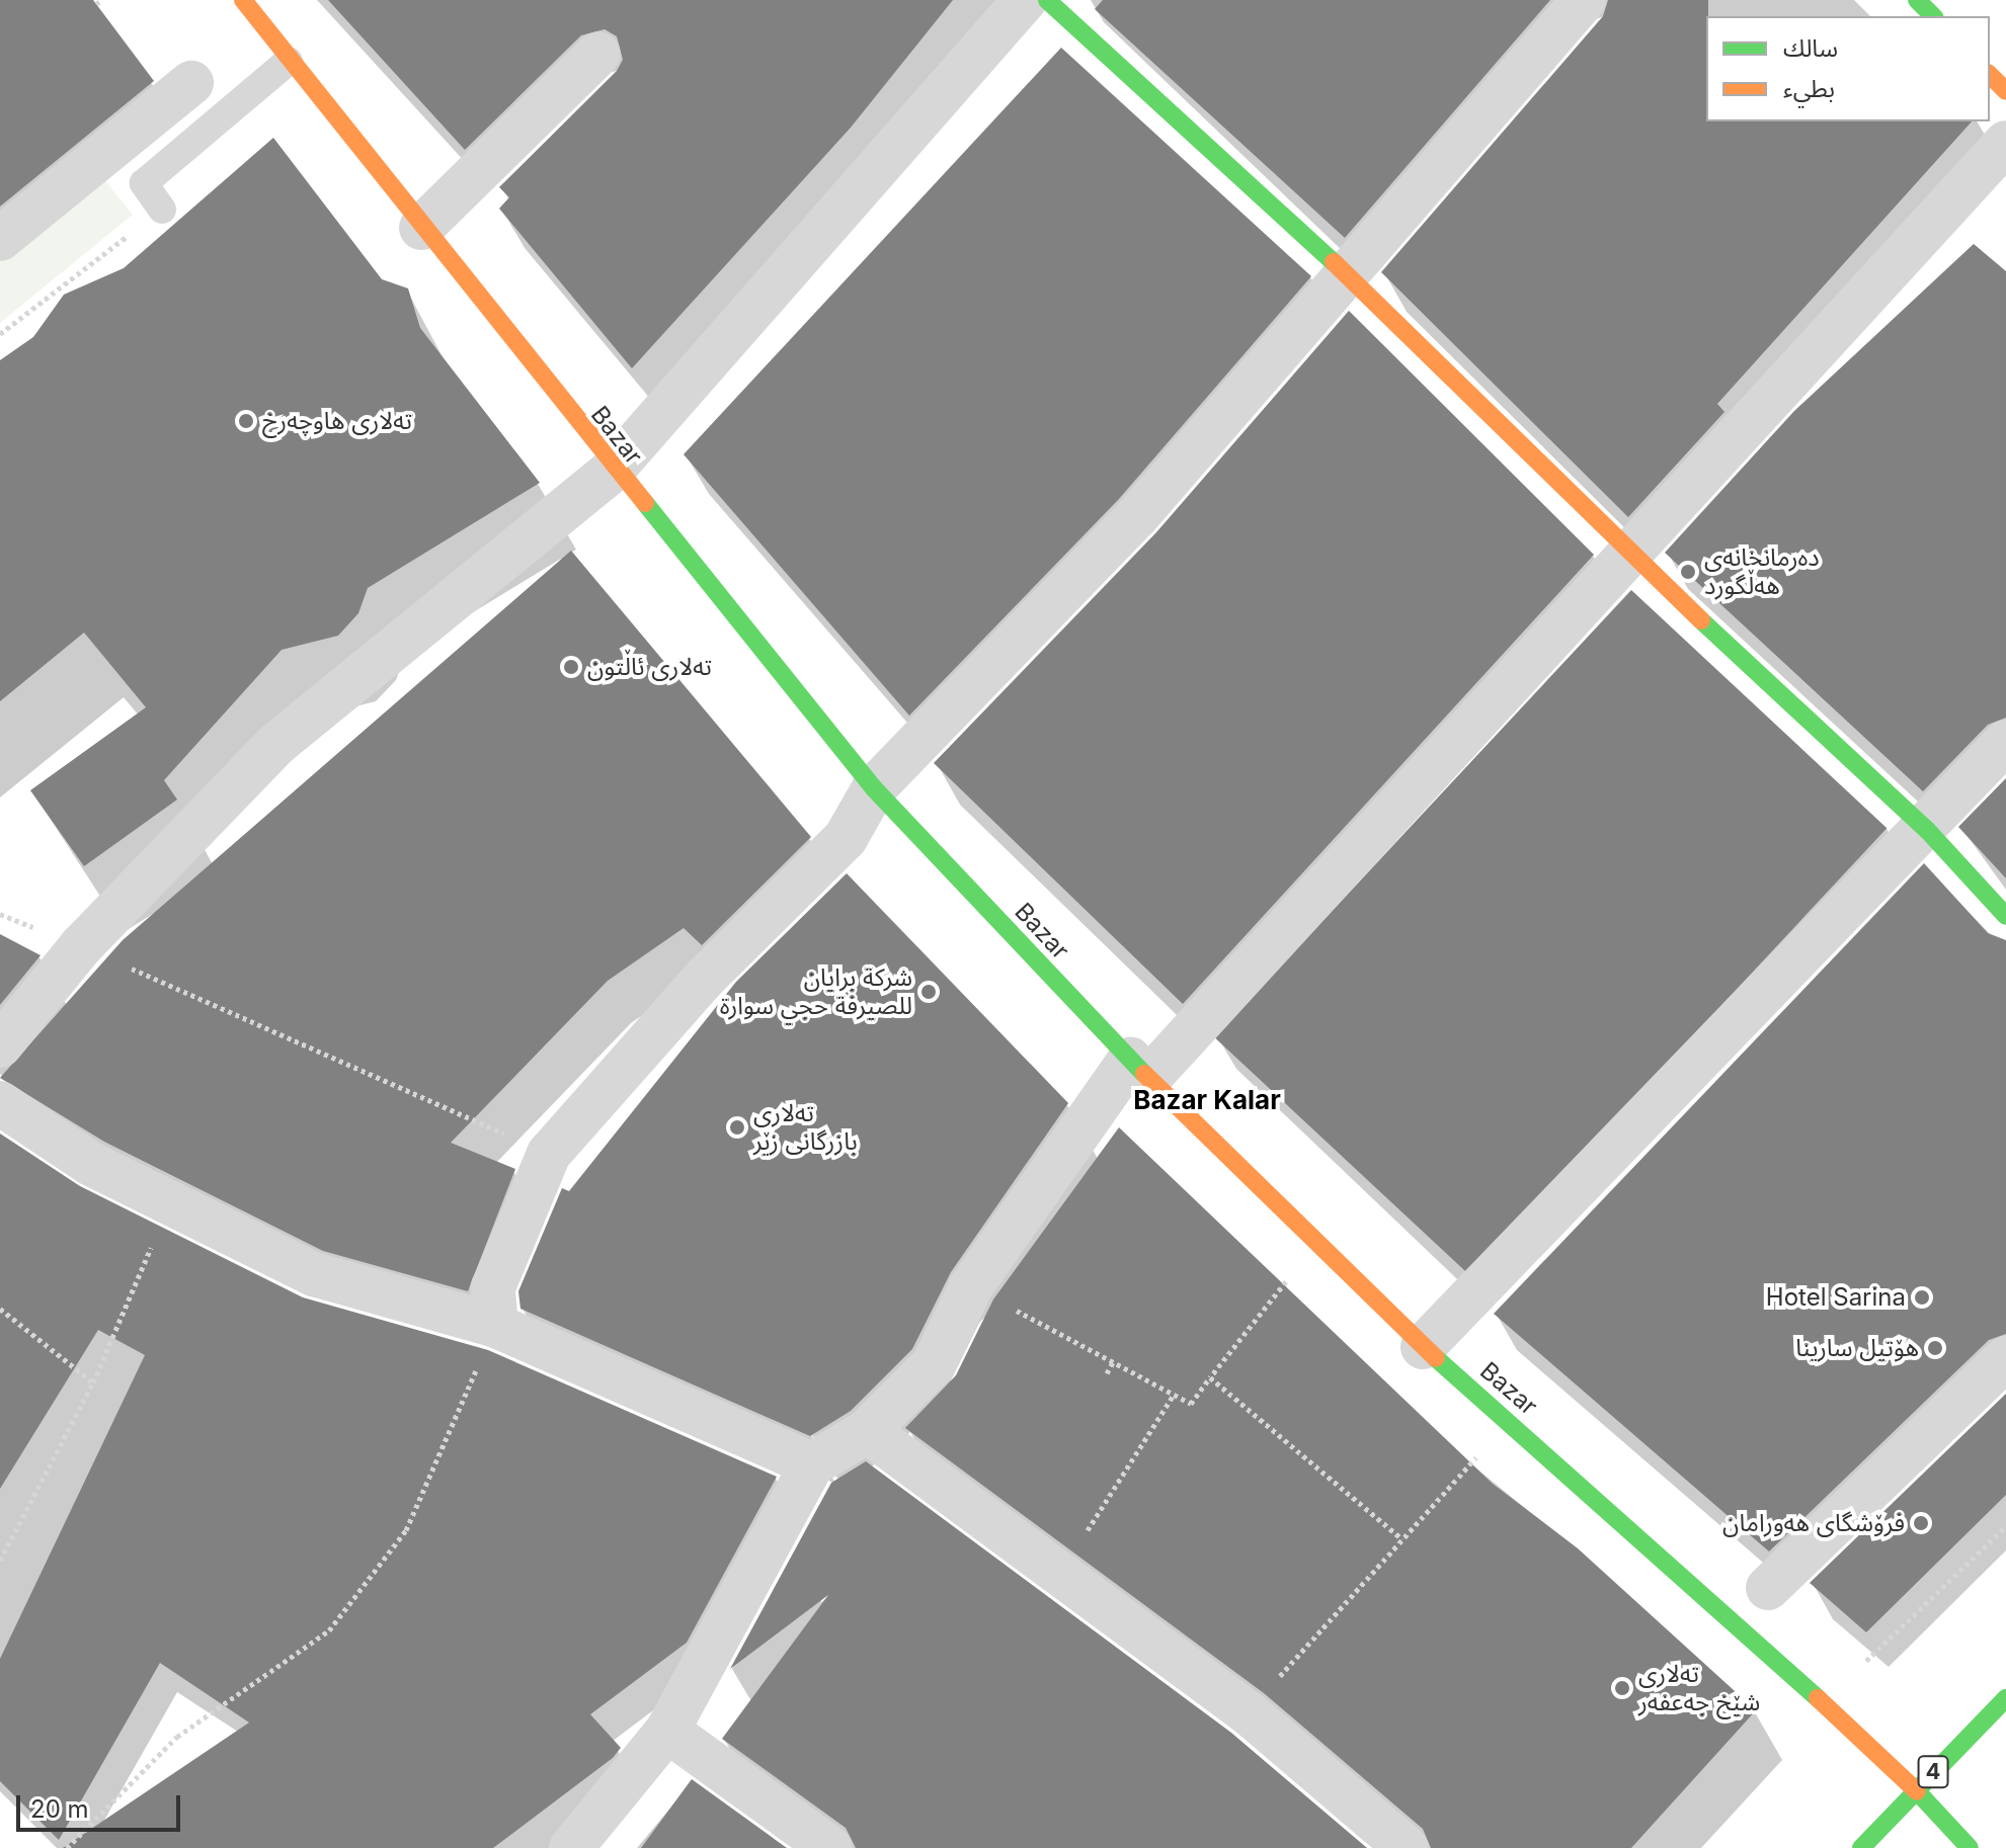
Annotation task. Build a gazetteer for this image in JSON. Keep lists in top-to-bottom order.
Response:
{
  "streets": {
    "main road": ["Bazar", "4"]
  },
  "crossings": [
    ["Bazar", "4"]
  ],
  "districts": ["Bazar Kalar"],
  "places": [
    "تەلاری هاوچەرخ",
    "دەرمانخانەی هەڵگورد",
    "تەلاری ئاڵتون",
    "شركة برايان للصيرفة حجي سوارة",
    "تەلاری بازرگانی زێر",
    "Hotel Sarina",
    "هۆتیل سارینا",
    "فرۆشگای هەورامان",
    "تەلاری شێخ جەعفەر"
  ],
  "legend": ["سالك", "بطيء"],
  "scale_bar": "20 m"
}
